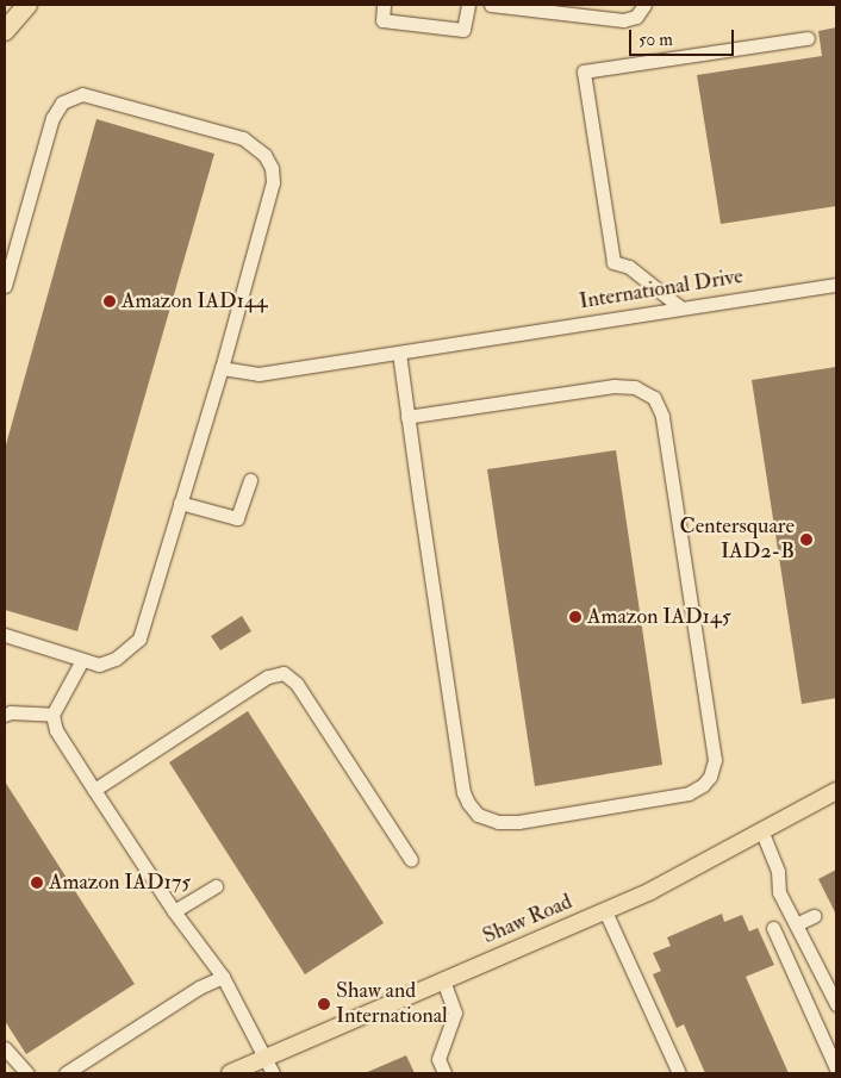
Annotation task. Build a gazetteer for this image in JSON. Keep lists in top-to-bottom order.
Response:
{
  "streets": {
    "main road": ["Shaw Road"],
    "street": ["International Drive"]
  },
  "places": [
    "Amazon IAD144",
    "Centersquare IAD2-B",
    "Amazon IAD145",
    "Amazon IAD175",
    "Shaw and International"
  ],
  "scale_bar": "50 m"
}
